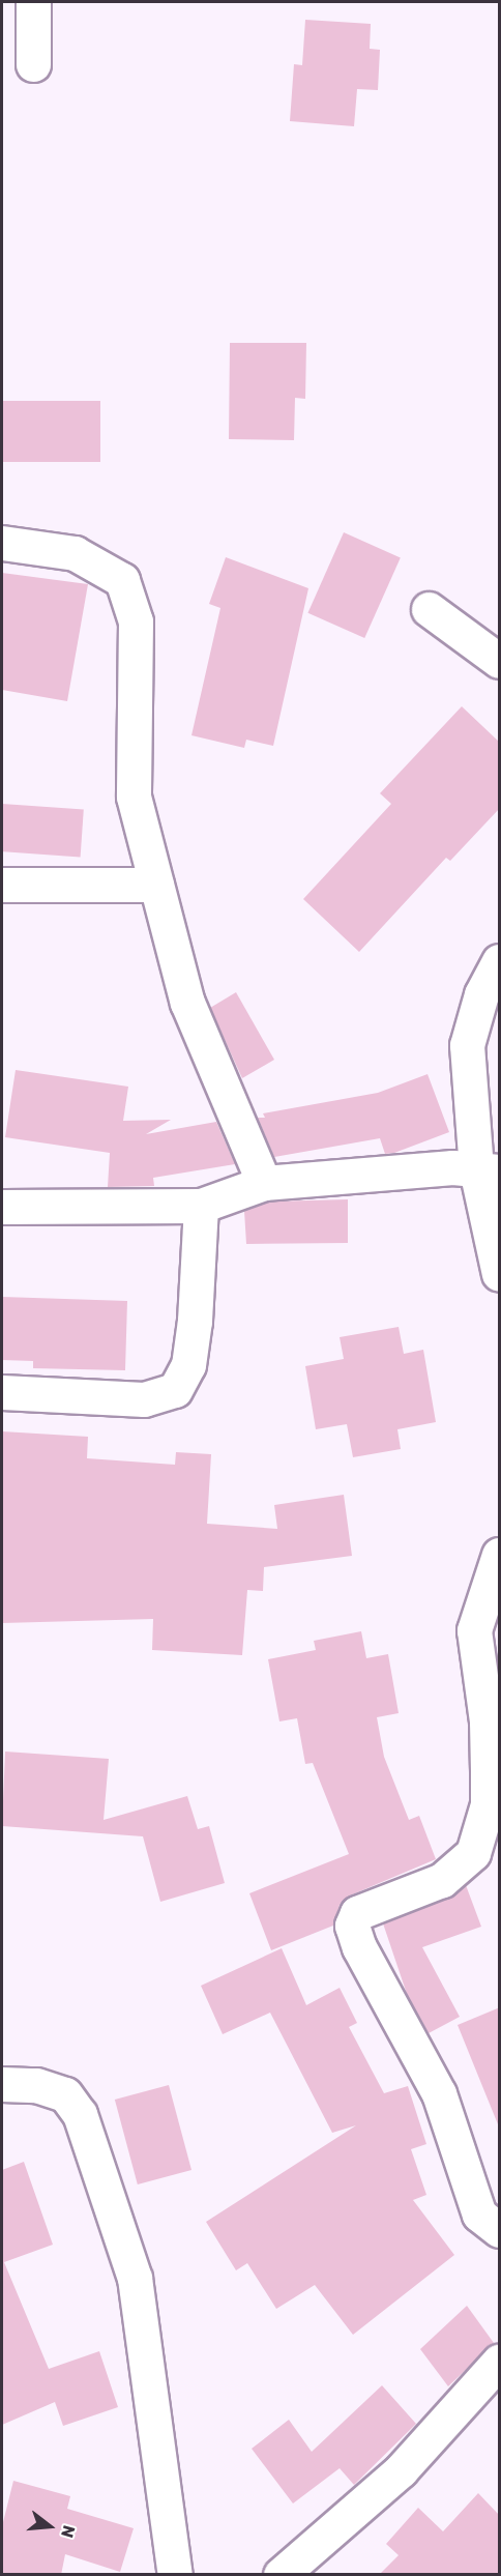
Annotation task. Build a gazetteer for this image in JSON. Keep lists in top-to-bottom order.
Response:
{
  "north": "right"
}
